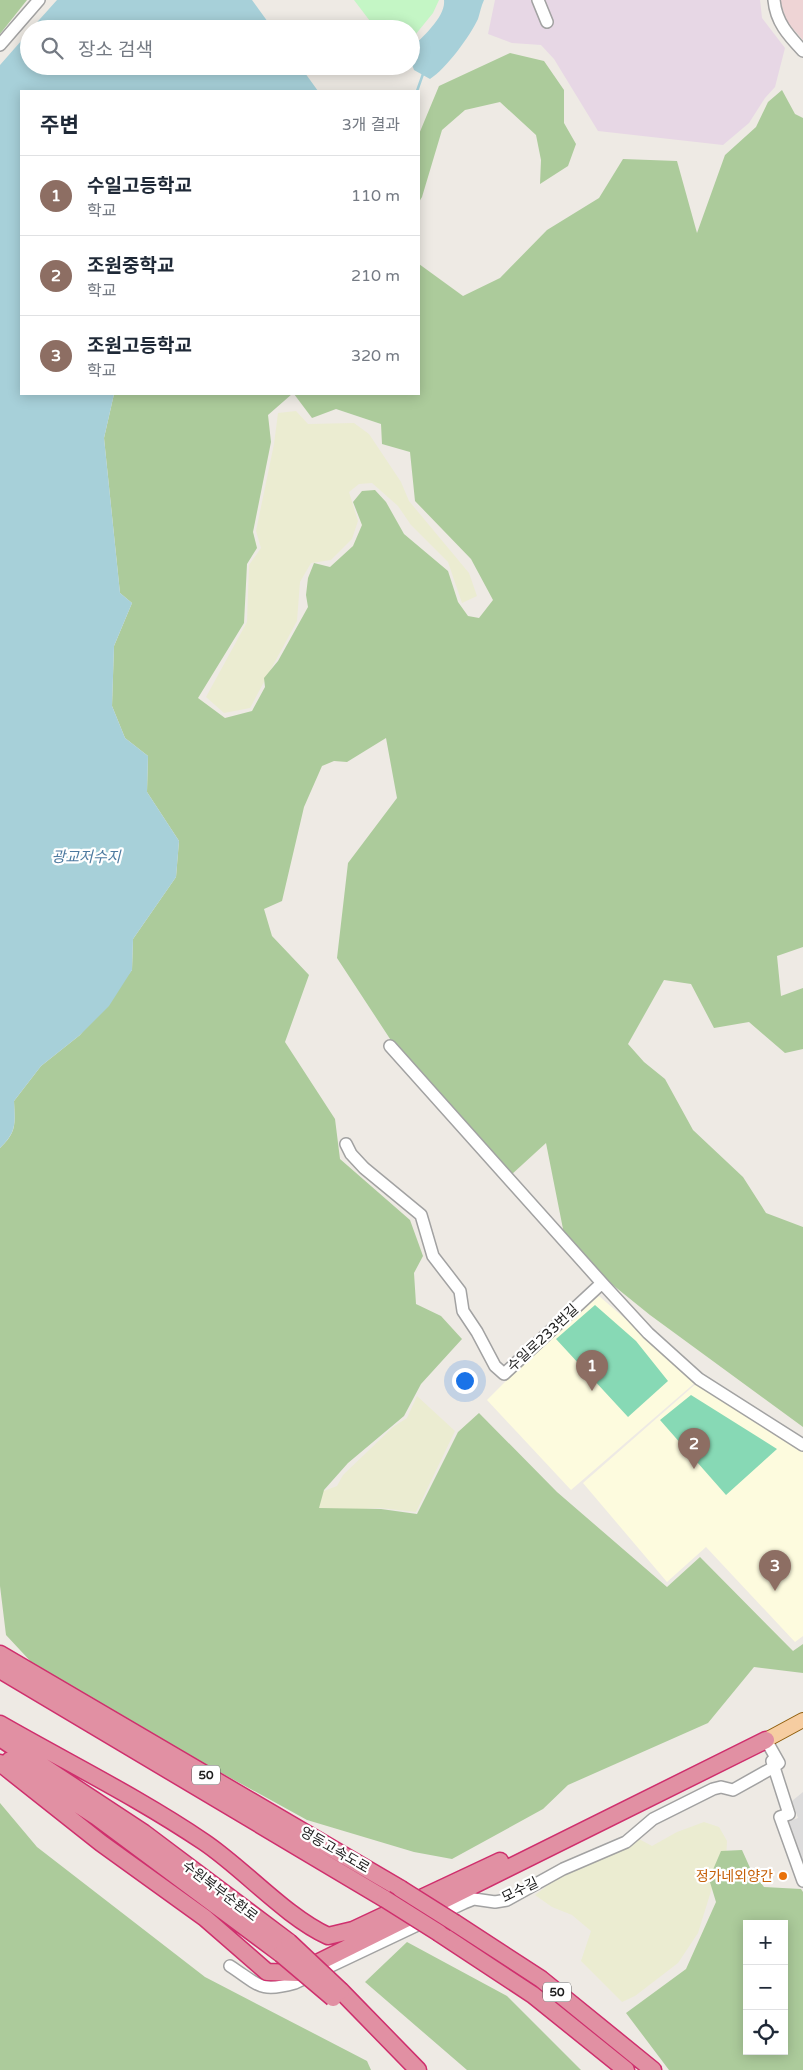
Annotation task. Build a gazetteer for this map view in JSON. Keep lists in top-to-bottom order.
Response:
{
  "streets": {
    "highway": ["50", "영동고속도로", "수원북부순환로"],
    "street": ["수일로233번길", "모수길"]
  },
  "water": ["광교저수지"],
  "places": ["정가네외양간"],
  "page": {
    "search": "장소 검색",
    "heading": ["주변", "3개 결과"],
    "list": [
      {
        "mark": "1",
        "name": "수일고등학교",
        "note": "학교",
        "value": "110 m"
      },
      {
        "mark": "2",
        "name": "조원중학교",
        "note": "학교",
        "value": "210 m"
      },
      {
        "mark": "3",
        "name": "조원고등학교",
        "note": "학교",
        "value": "320 m"
      }
    ],
    "pins": ["1", "2", "3"],
    "map_buttons": ["+", "−"]
  }
}
